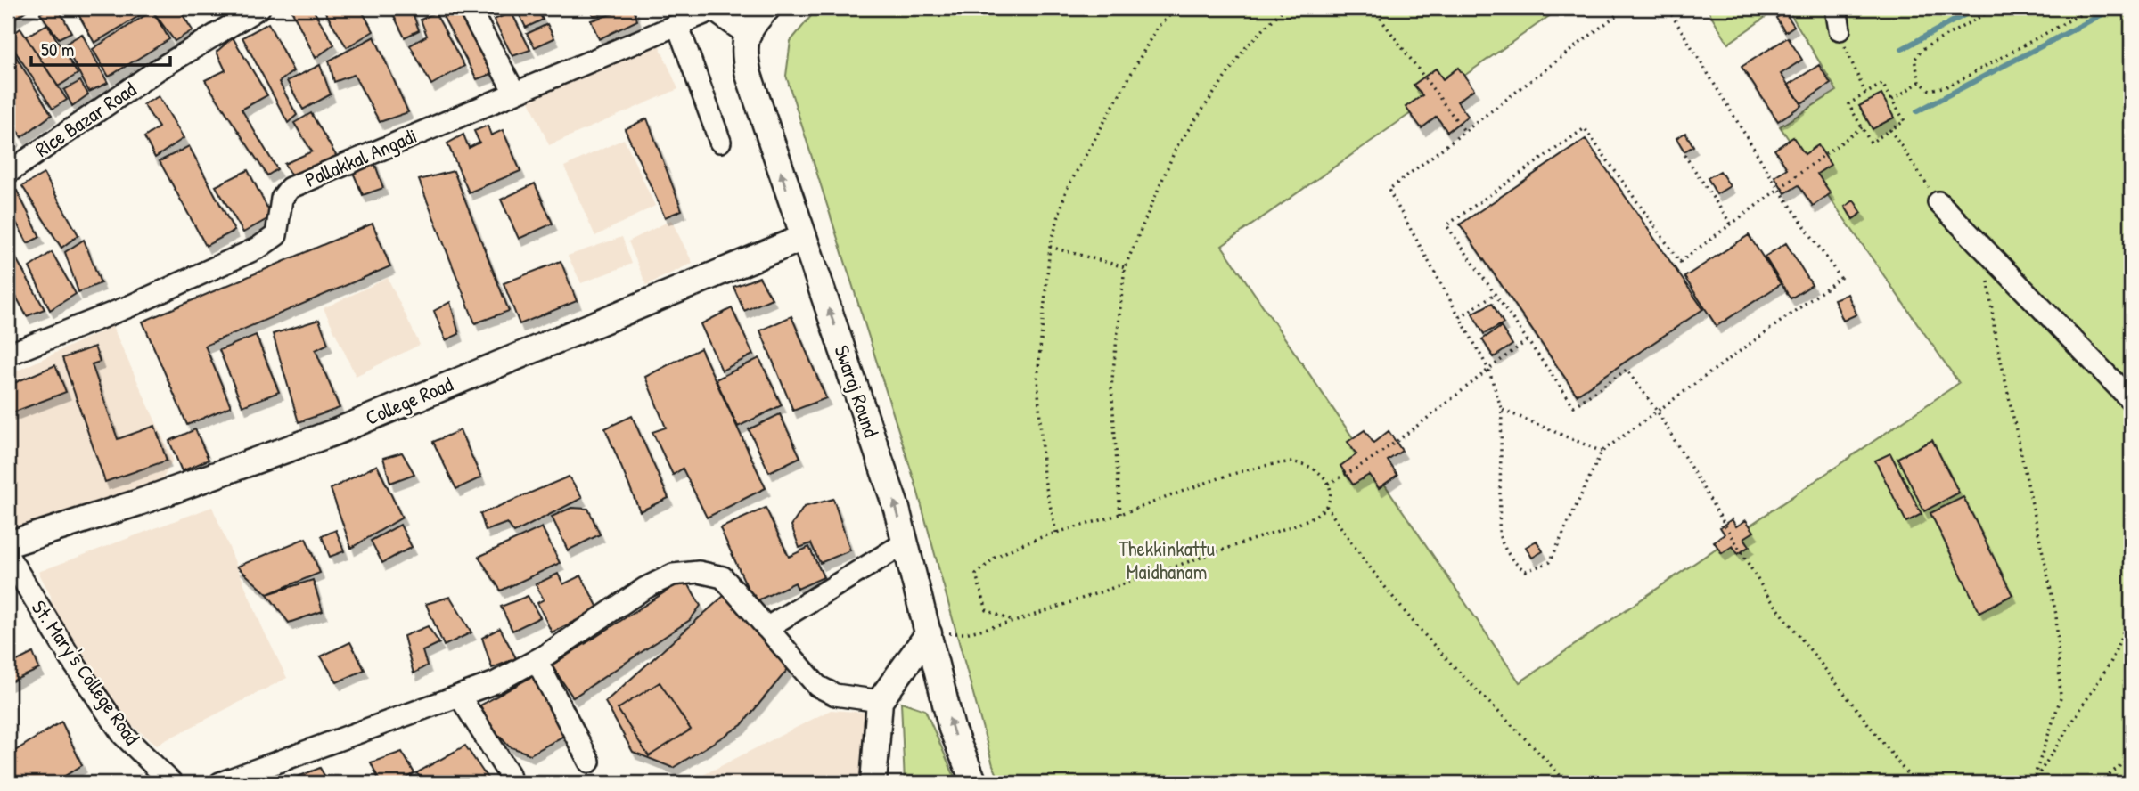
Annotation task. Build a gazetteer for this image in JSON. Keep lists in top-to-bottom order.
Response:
{
  "streets": {
    "main road": ["Swaraj Round", "College Road"],
    "street": ["Rice Bazar Road", "Pallakkal Angadi", "St. Mary's College Road"]
  },
  "crossings": [
    ["Swaraj Round", "College Road"]
  ],
  "one_way": ["Swaraj Round"],
  "parks": ["Thekkinkattu Maidhanam"],
  "scale_bar": "50 m"
}
